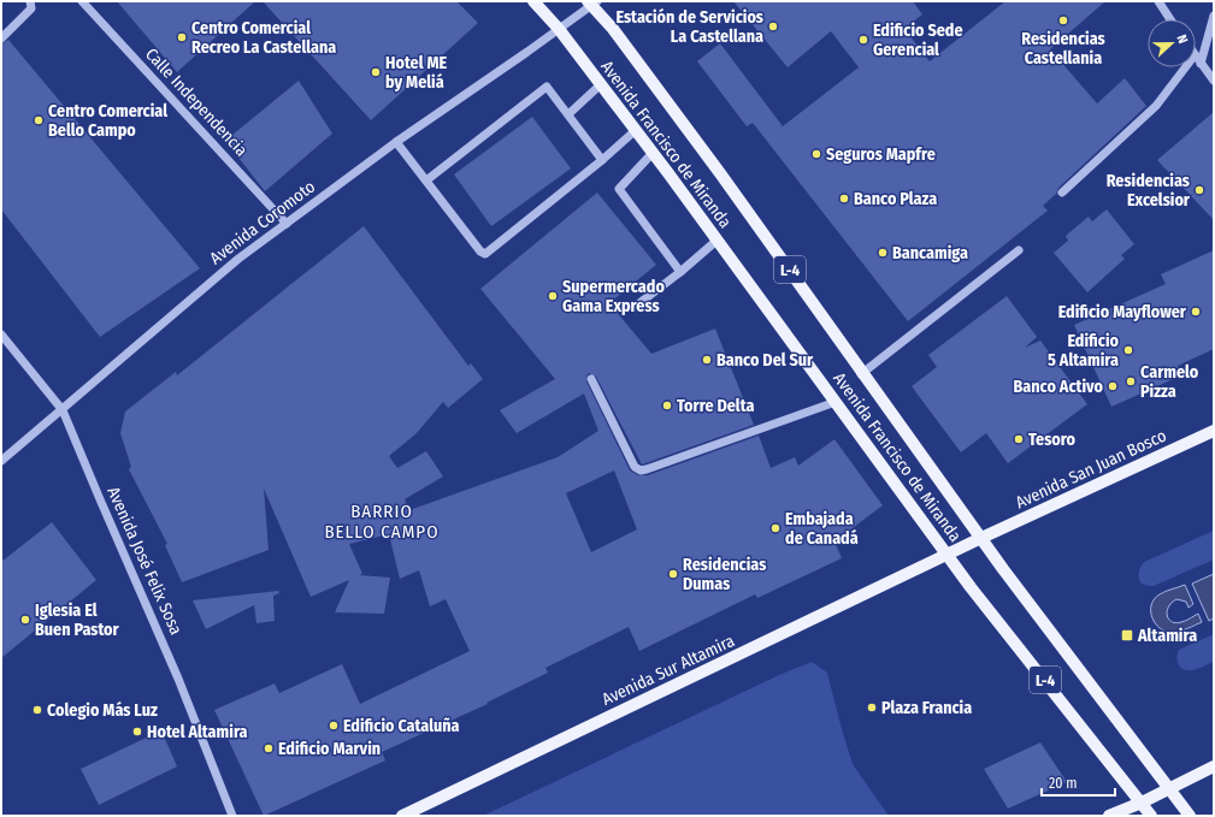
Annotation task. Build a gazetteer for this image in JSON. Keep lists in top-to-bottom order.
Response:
{
  "streets": {
    "main road": [
      "Avenida Francisco de Miranda",
      "L-4",
      "Avenida San Juan Bosco",
      "Avenida Sur Altamira"
    ],
    "street": ["Calle Independencia", "Avenida Coromoto", "Avenida José Felix Sosa"]
  },
  "crossings": [
    ["Calle Independencia", "Avenida Coromoto"],
    ["Avenida Francisco de Miranda", "Avenida Coromoto"],
    ["Avenida Francisco de Miranda", "Avenida San Juan Bosco"],
    ["Avenida Francisco de Miranda", "Avenida Sur Altamira"],
    ["Avenida Coromoto", "Avenida José Felix Sosa"],
    ["Avenida San Juan Bosco", "Avenida Sur Altamira"]
  ],
  "districts": ["BARRIO BELLO CAMPO"],
  "places": {
    "other": [
      "Residencias Castellania",
      "Estación de Servicios La Castellana",
      "Centro Comercial Recreo La Castellana",
      "Edificio Sede Gerencial",
      "Hotel ME by Meliá",
      "Centro Comercial Bello Campo",
      "Seguros Mapfre",
      "Residencias Excelsior",
      "Banco Plaza",
      "Bancamiga",
      "Supermercado Gama Express",
      "Edificio Mayflower",
      "Edificio 5 Altamira",
      "Banco Del Sur",
      "Carmelo Pizza",
      "Banco Activo",
      "Torre Delta",
      "Tesoro",
      "Embajada de Canadá",
      "Residencias Dumas",
      "Iglesia El Buen Pastor",
      "Plaza Francia",
      "Colegio Más Luz",
      "Edificio Cataluña",
      "Hotel Altamira",
      "Edificio Marvin"
    ],
    "transit": ["Altamira"]
  },
  "scale_bar": "20 m",
  "north": "right"
}
